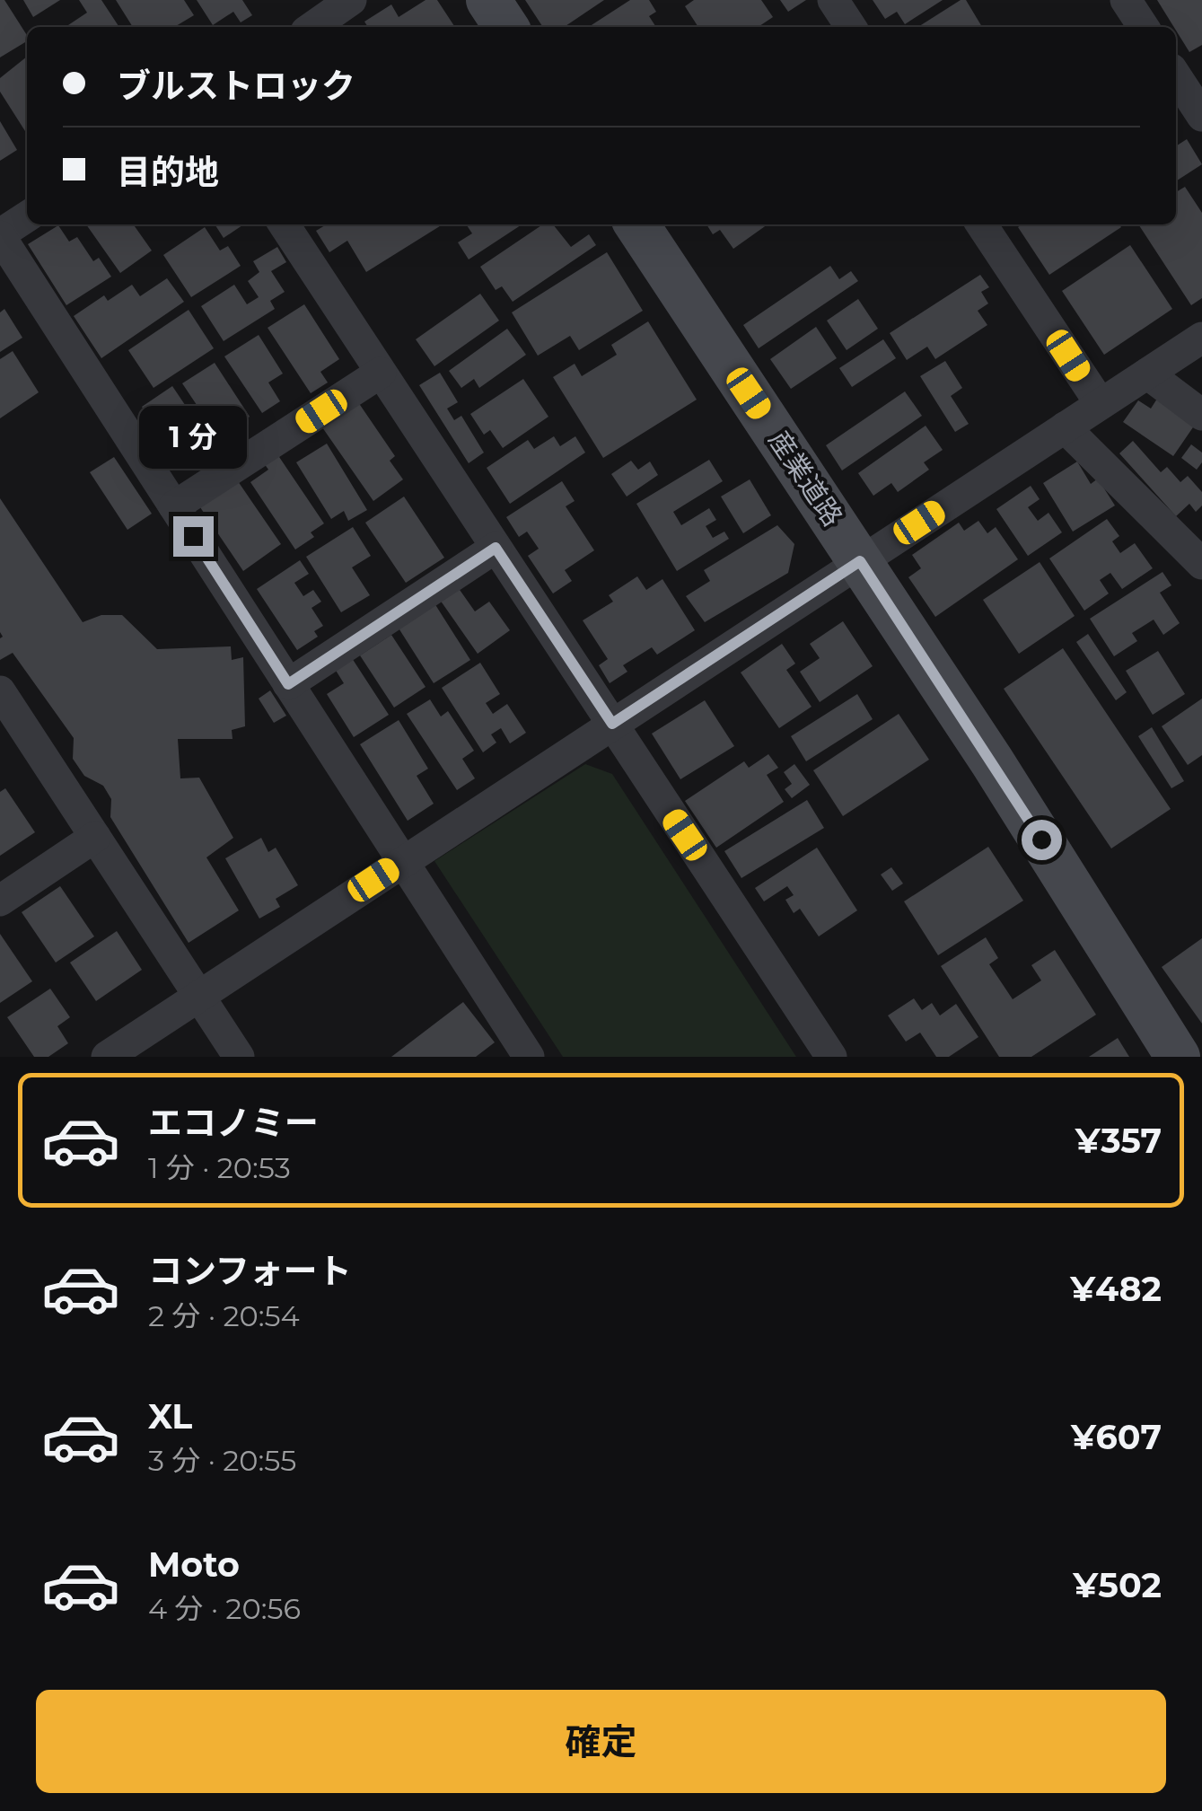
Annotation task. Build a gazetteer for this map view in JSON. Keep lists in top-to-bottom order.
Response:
{
  "streets": {
    "street": ["産業道路"]
  },
  "page": {
    "banner": ["ブルストロック", "目的地"],
    "bubble": "1 分",
    "list": [
      {
        "name": "エコノミー",
        "note": "1 分 · 20:53",
        "value": "¥357"
      },
      {
        "name": "コンフォート",
        "note": "2 分 · 20:54",
        "value": "¥482"
      },
      {
        "name": "XL",
        "note": "3 分 · 20:55",
        "value": "¥607"
      },
      {
        "name": "Moto",
        "note": "4 分 · 20:56",
        "value": "¥502"
      }
    ],
    "buttons": "確定"
  }
}
